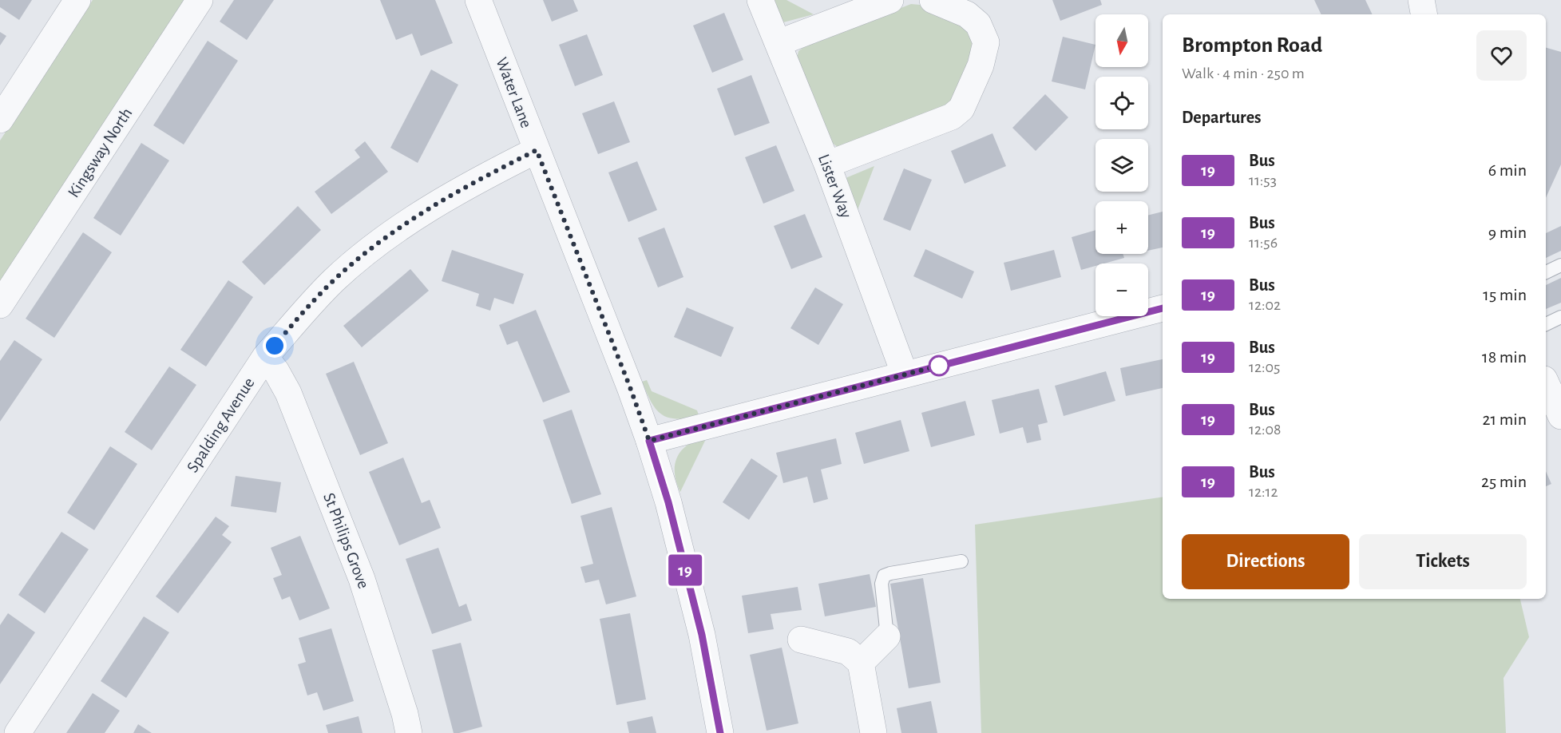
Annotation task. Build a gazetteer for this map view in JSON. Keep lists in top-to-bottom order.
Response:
{
  "streets": {
    "street": [
      "Water Lane",
      "Kingsway North",
      "Lister Way",
      "Spalding Avenue",
      "St Philips Grove"
    ]
  },
  "crossings": [
    ["Water Lane", "Spalding Avenue"],
    ["Spalding Avenue", "St Philips Grove"]
  ],
  "lines": ["bus line 19"],
  "north": "bottom",
  "page": {
    "on_map": "19",
    "map_buttons": ["+", "−"],
    "heading": [
      ["Brompton Road", "Walk · 4 min · 250 m"],
      "Departures"
    ],
    "list": [
      {
        "mark": "19",
        "name": "Bus",
        "note": "11:53",
        "value": "6 min"
      },
      {
        "mark": "19",
        "name": "Bus",
        "note": "11:56",
        "value": "9 min"
      },
      {
        "mark": "19",
        "name": "Bus",
        "note": "12:02",
        "value": "15 min"
      },
      {
        "mark": "19",
        "name": "Bus",
        "note": "12:05",
        "value": "18 min"
      },
      {
        "mark": "19",
        "name": "Bus",
        "note": "12:08",
        "value": "21 min"
      },
      {
        "mark": "19",
        "name": "Bus",
        "note": "12:12",
        "value": "25 min"
      }
    ],
    "buttons": ["Directions", "Tickets"]
  }
}
